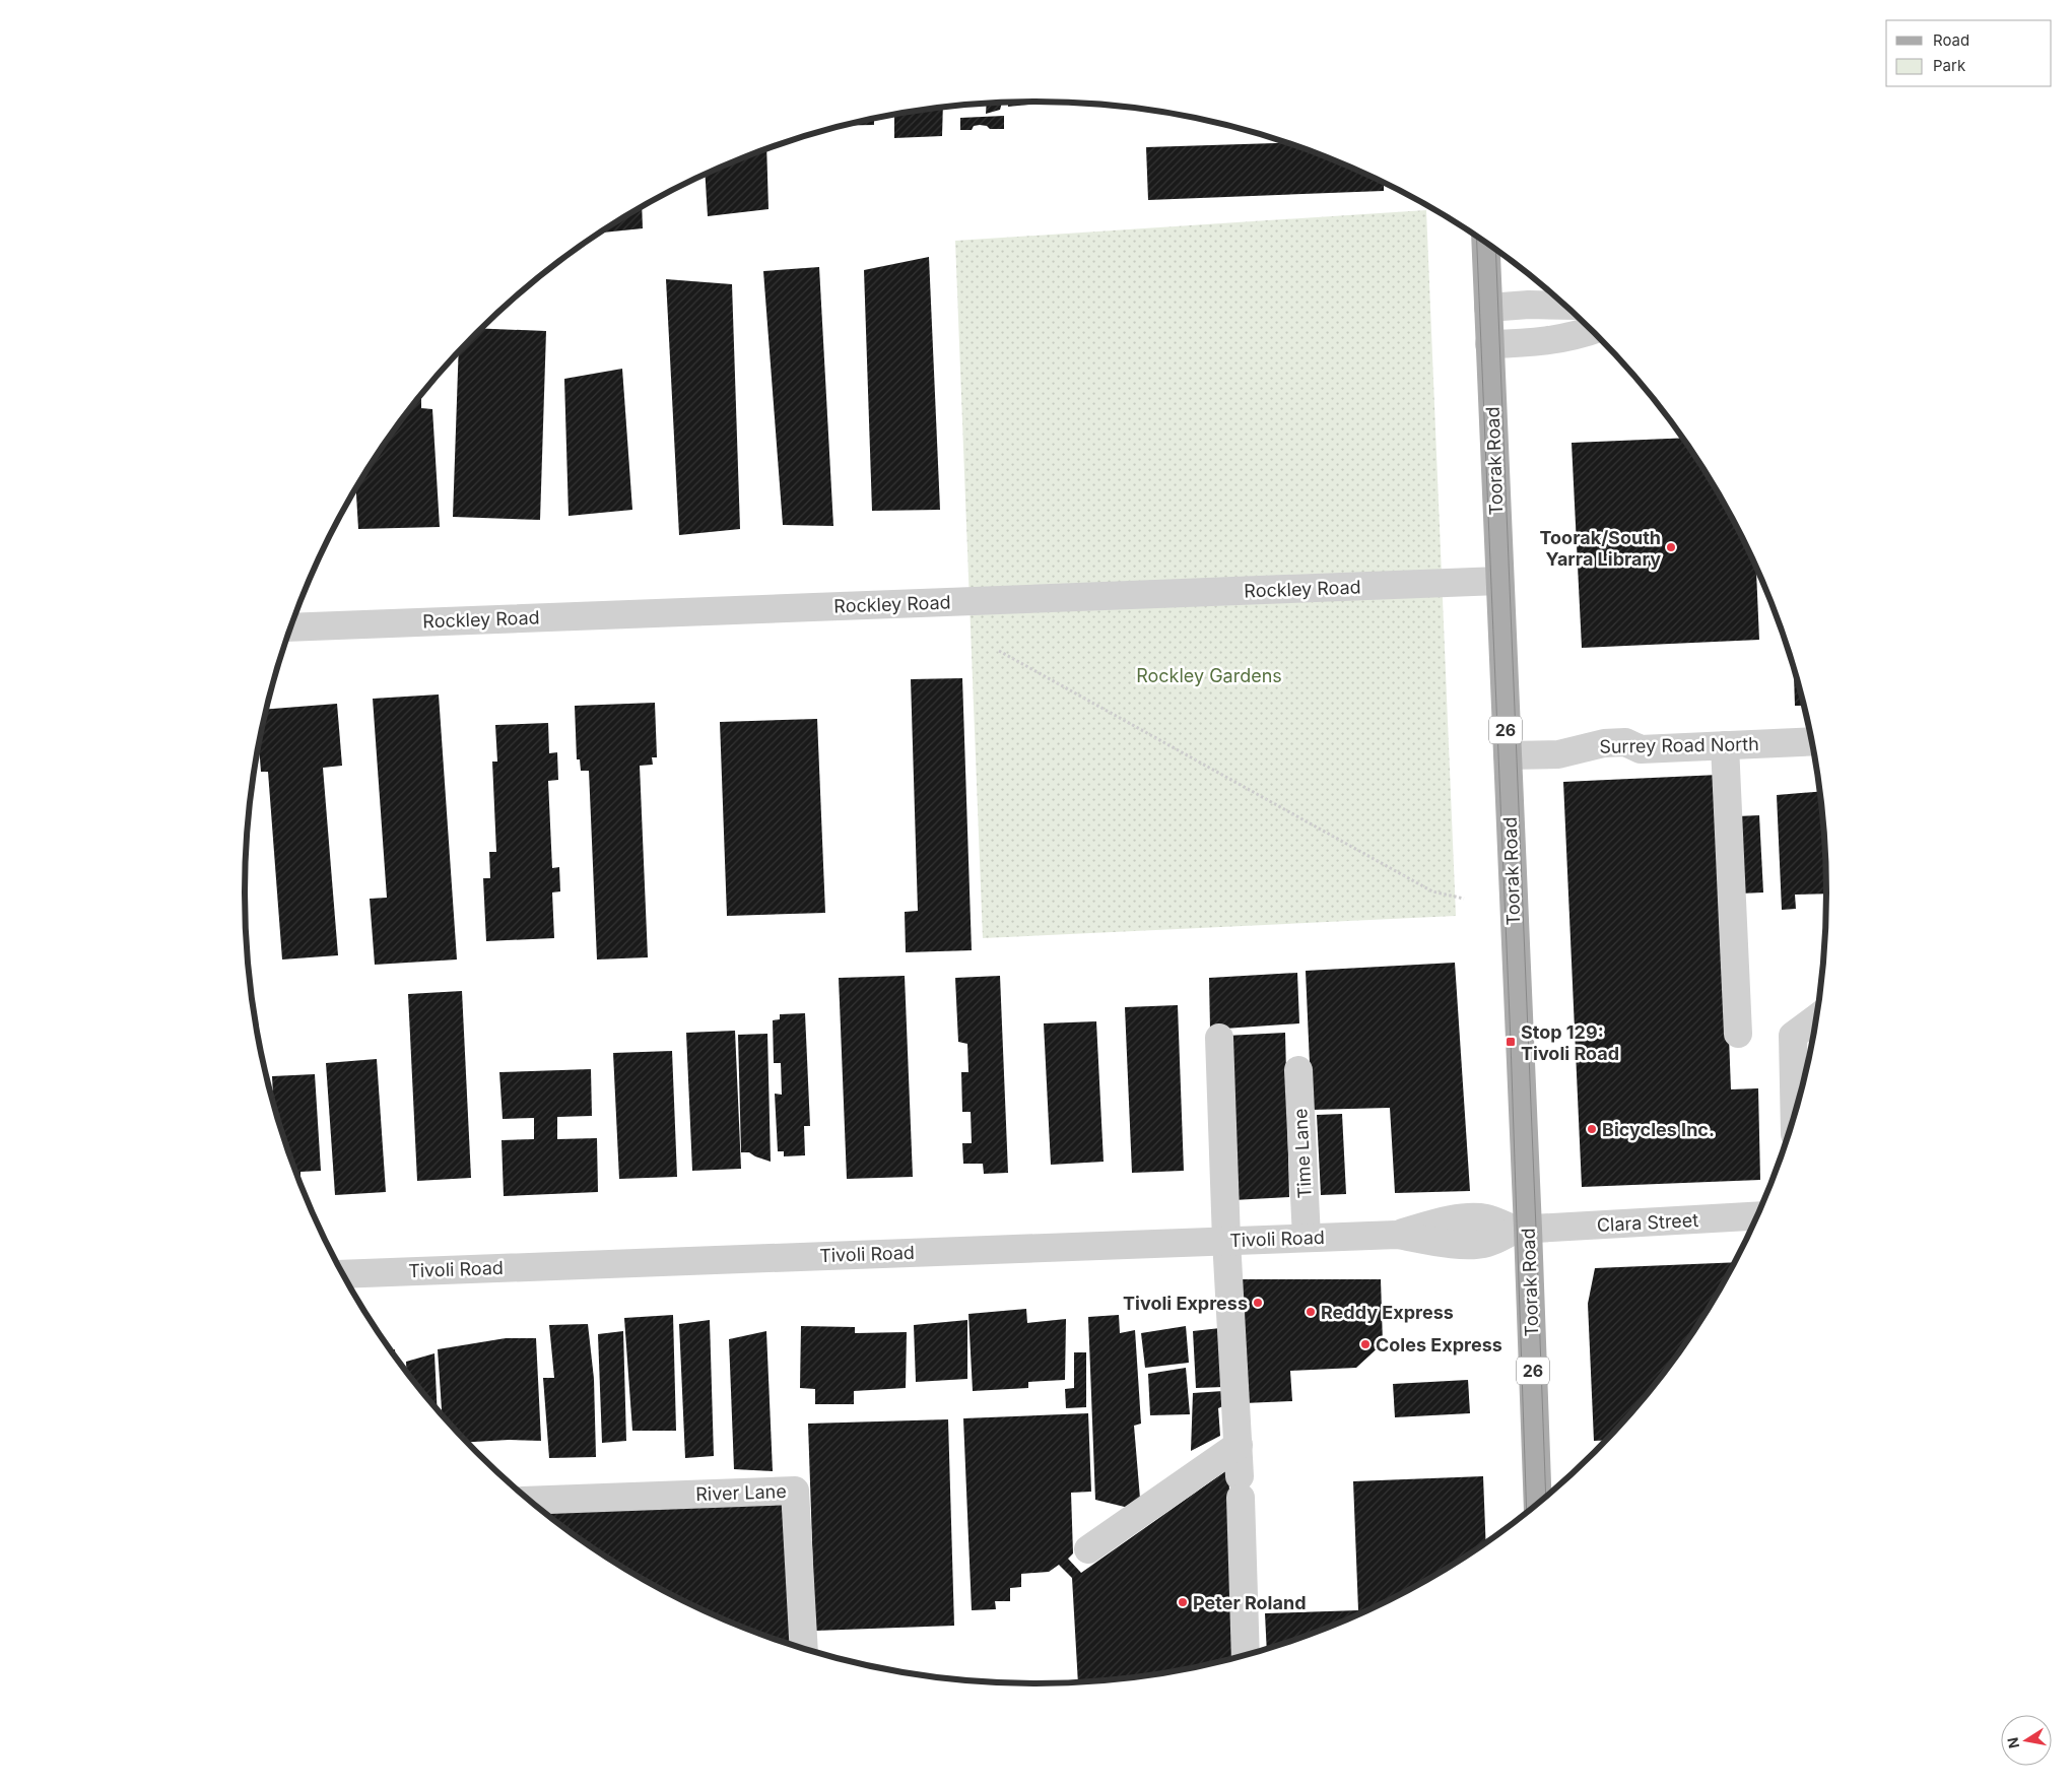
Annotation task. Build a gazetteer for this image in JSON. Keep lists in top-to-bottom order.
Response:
{
  "streets": {
    "main road": ["Toorak Road", "26"],
    "street": [
      "Rockley Road",
      "Surrey Road North",
      "Time Lane",
      "Clara Street",
      "Tivoli Road",
      "River Lane"
    ]
  },
  "crossings": [
    ["Toorak Road", "Rockley Road"],
    ["Toorak Road", "Surrey Road North"],
    ["Toorak Road", "Clara Street"],
    ["Toorak Road", "Tivoli Road"],
    ["Time Lane", "Tivoli Road"],
    ["Clara Street", "Tivoli Road"]
  ],
  "parks": ["Rockley Gardens"],
  "places": {
    "other": [
      "Toorak/South Yarra Library",
      "Bicycles Inc.",
      "Tivoli Express",
      "Reddy Express",
      "Coles Express",
      "Peter Roland"
    ],
    "transit": ["Stop 129: Tivoli Road"]
  },
  "legend": ["Road", "Park"],
  "north": "left"
}
